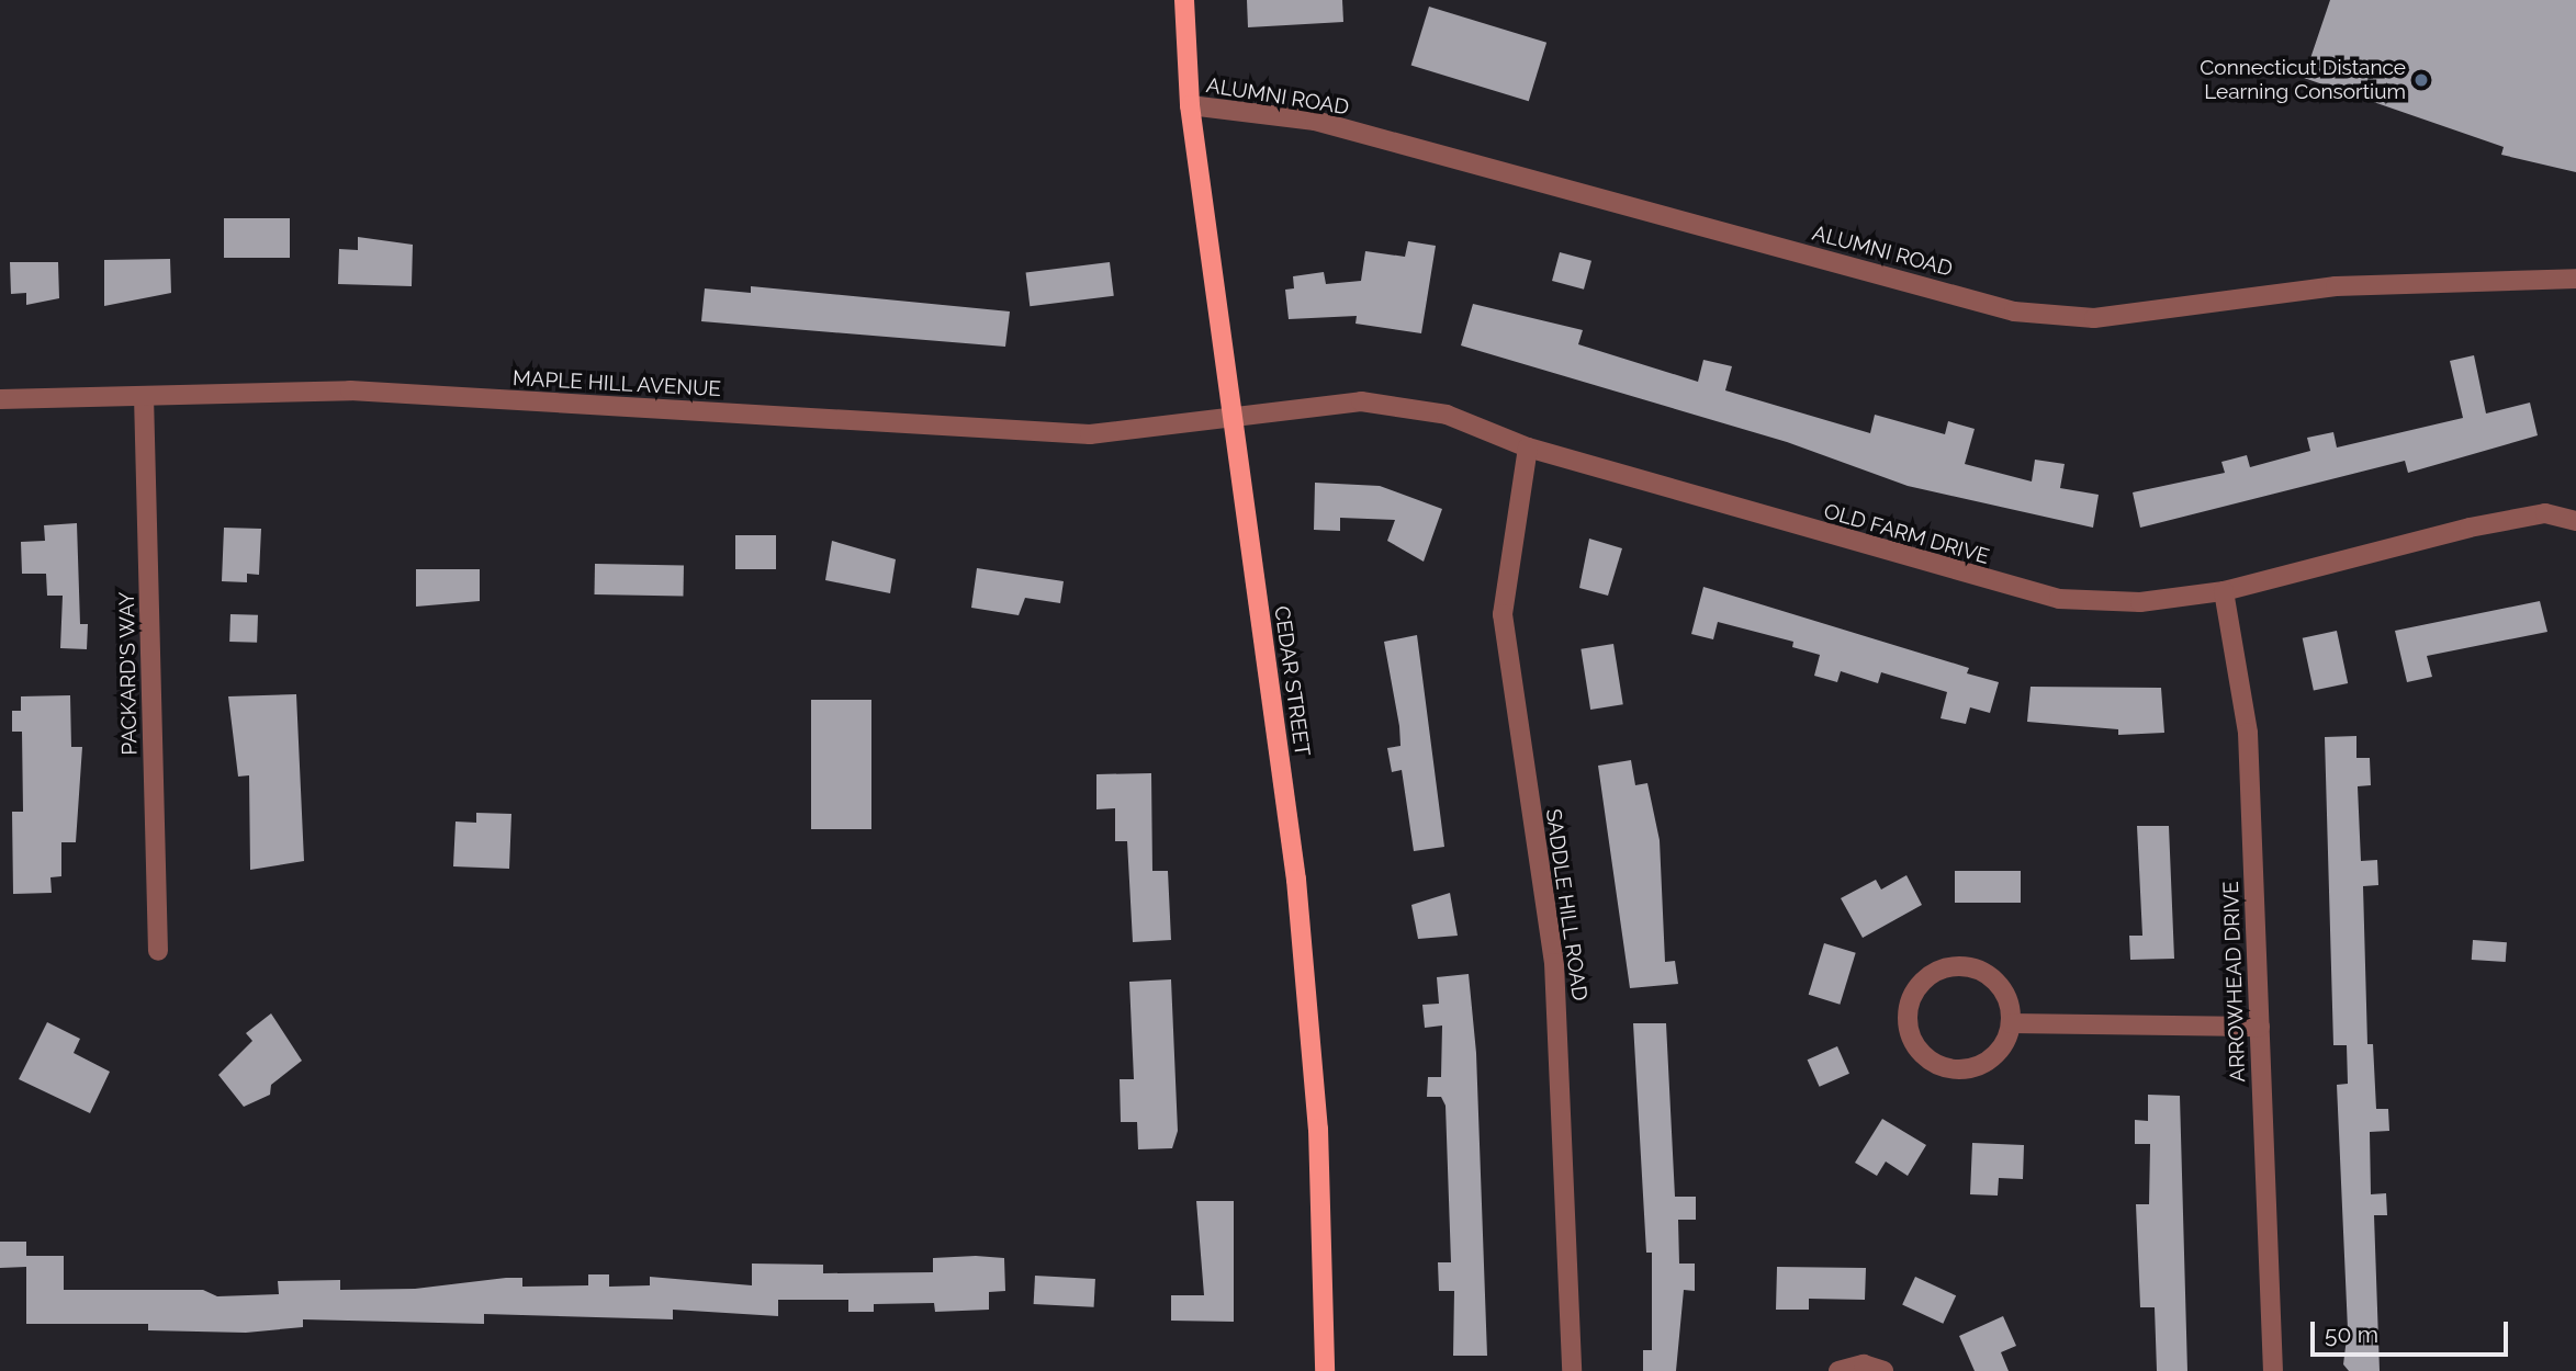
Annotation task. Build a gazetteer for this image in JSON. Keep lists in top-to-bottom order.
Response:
{
  "streets": {
    "main road": ["CEDAR STREET"],
    "street": [
      "ALUMNI ROAD",
      "MAPLE HILL AVENUE",
      "OLD FARM DRIVE",
      "PACKARD'S WAY",
      "SADDLE HILL ROAD",
      "ARROWHEAD DRIVE"
    ]
  },
  "crossings": [
    ["ALUMNI ROAD", "CEDAR STREET"],
    ["MAPLE HILL AVENUE", "OLD FARM DRIVE"],
    ["MAPLE HILL AVENUE", "PACKARD'S WAY"],
    ["MAPLE HILL AVENUE", "CEDAR STREET"],
    ["OLD FARM DRIVE", "CEDAR STREET"],
    ["OLD FARM DRIVE", "SADDLE HILL ROAD"],
    ["OLD FARM DRIVE", "ARROWHEAD DRIVE"]
  ],
  "places": ["Connecticut Distance Learning Consortium"],
  "scale_bar": "50 m"
}
